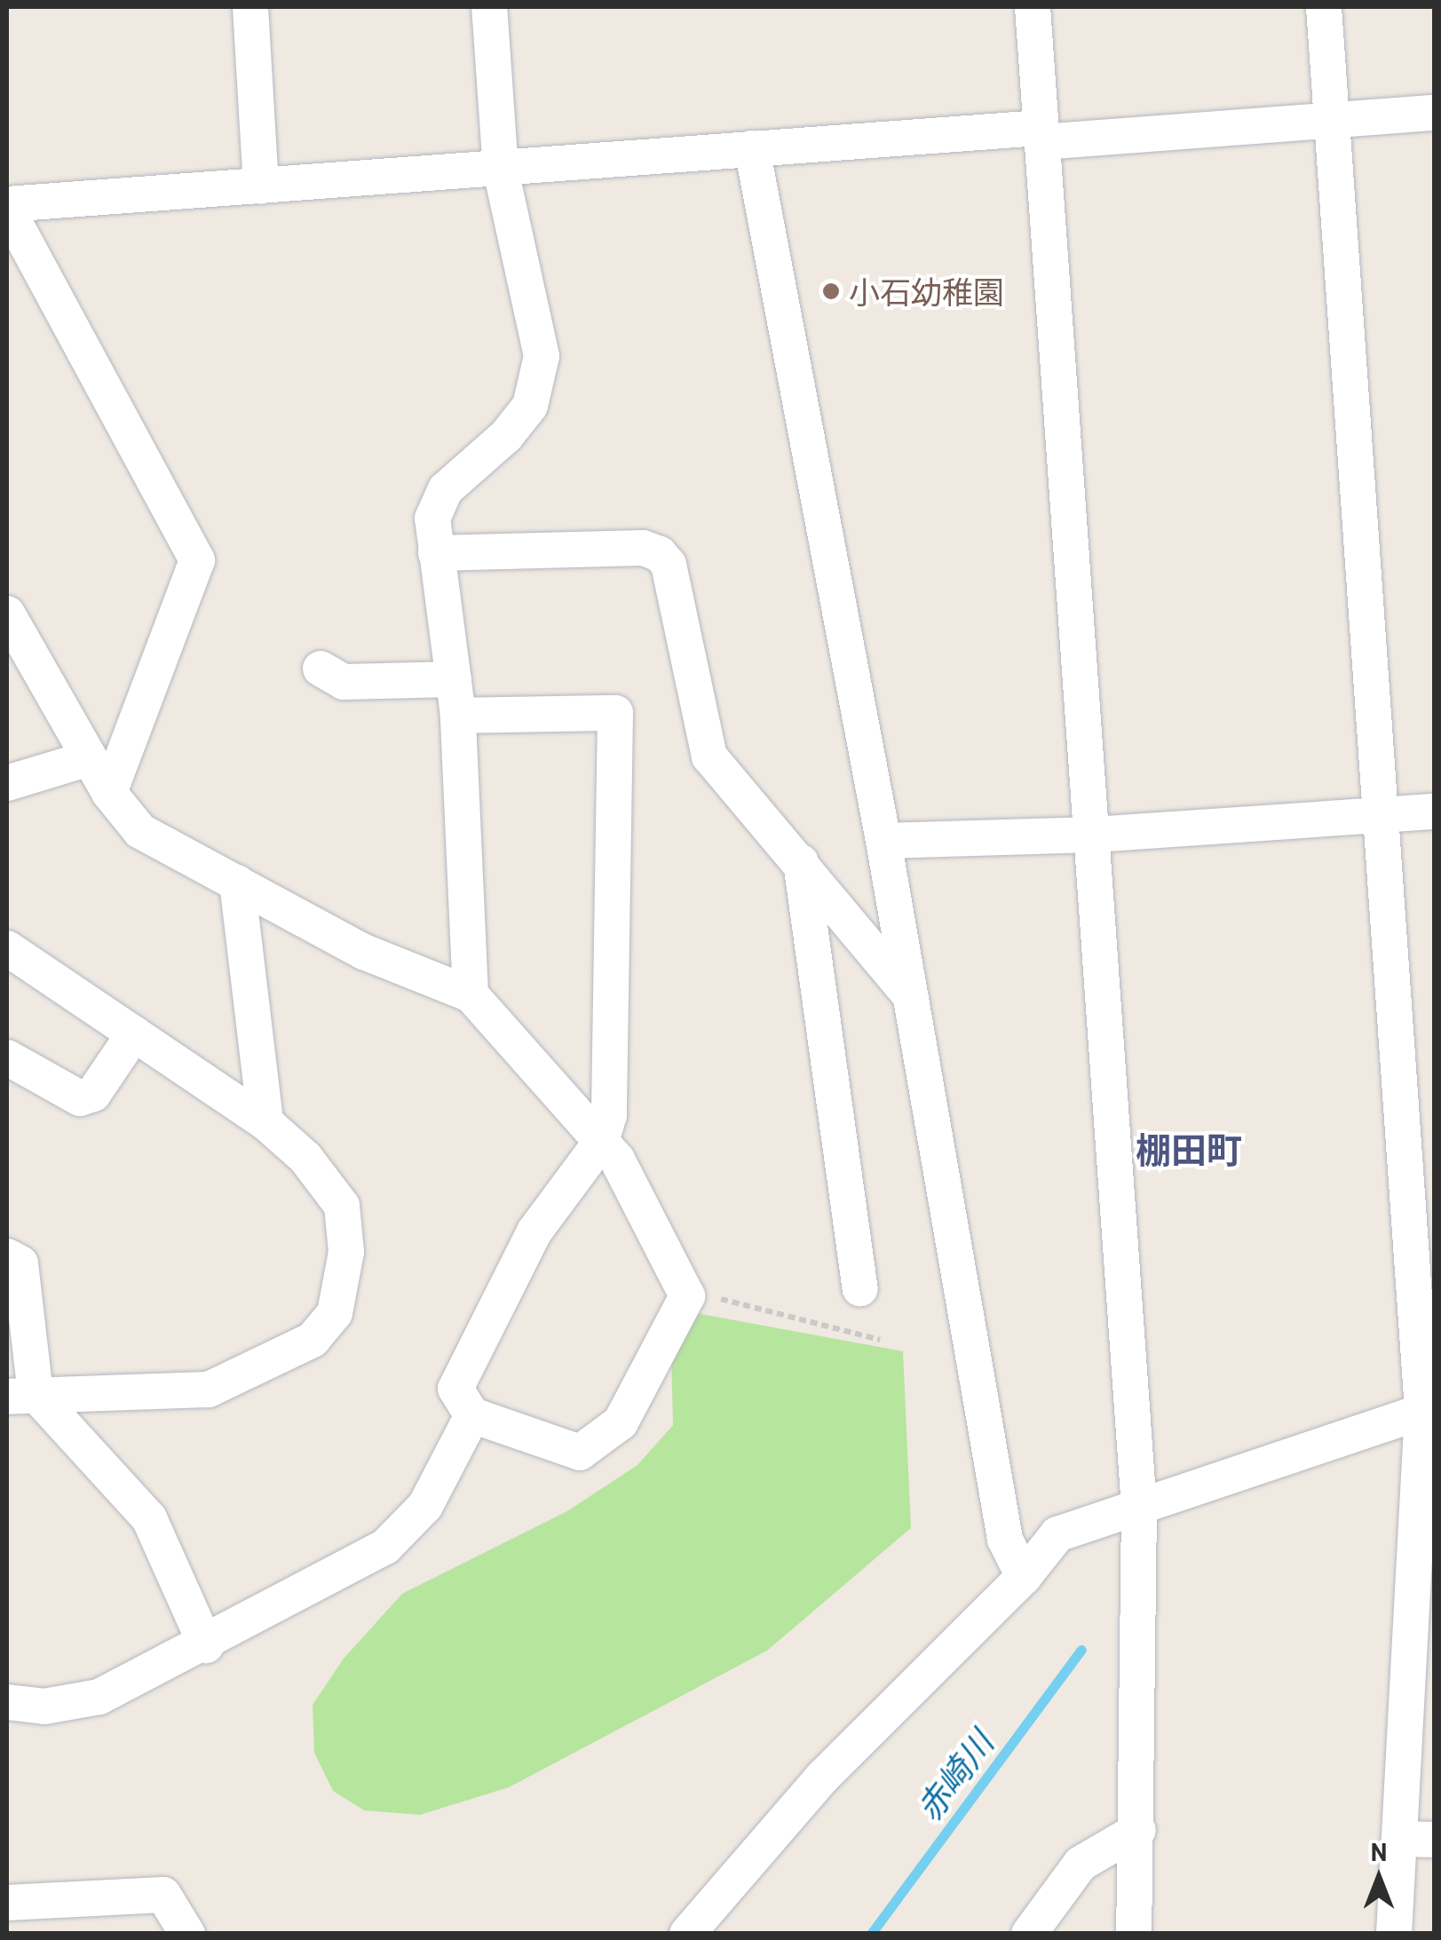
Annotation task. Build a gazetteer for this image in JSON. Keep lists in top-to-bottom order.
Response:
{
  "districts": ["棚田町"],
  "water": ["赤崎川"],
  "places": ["小石幼稚園"],
  "north": "top"
}
